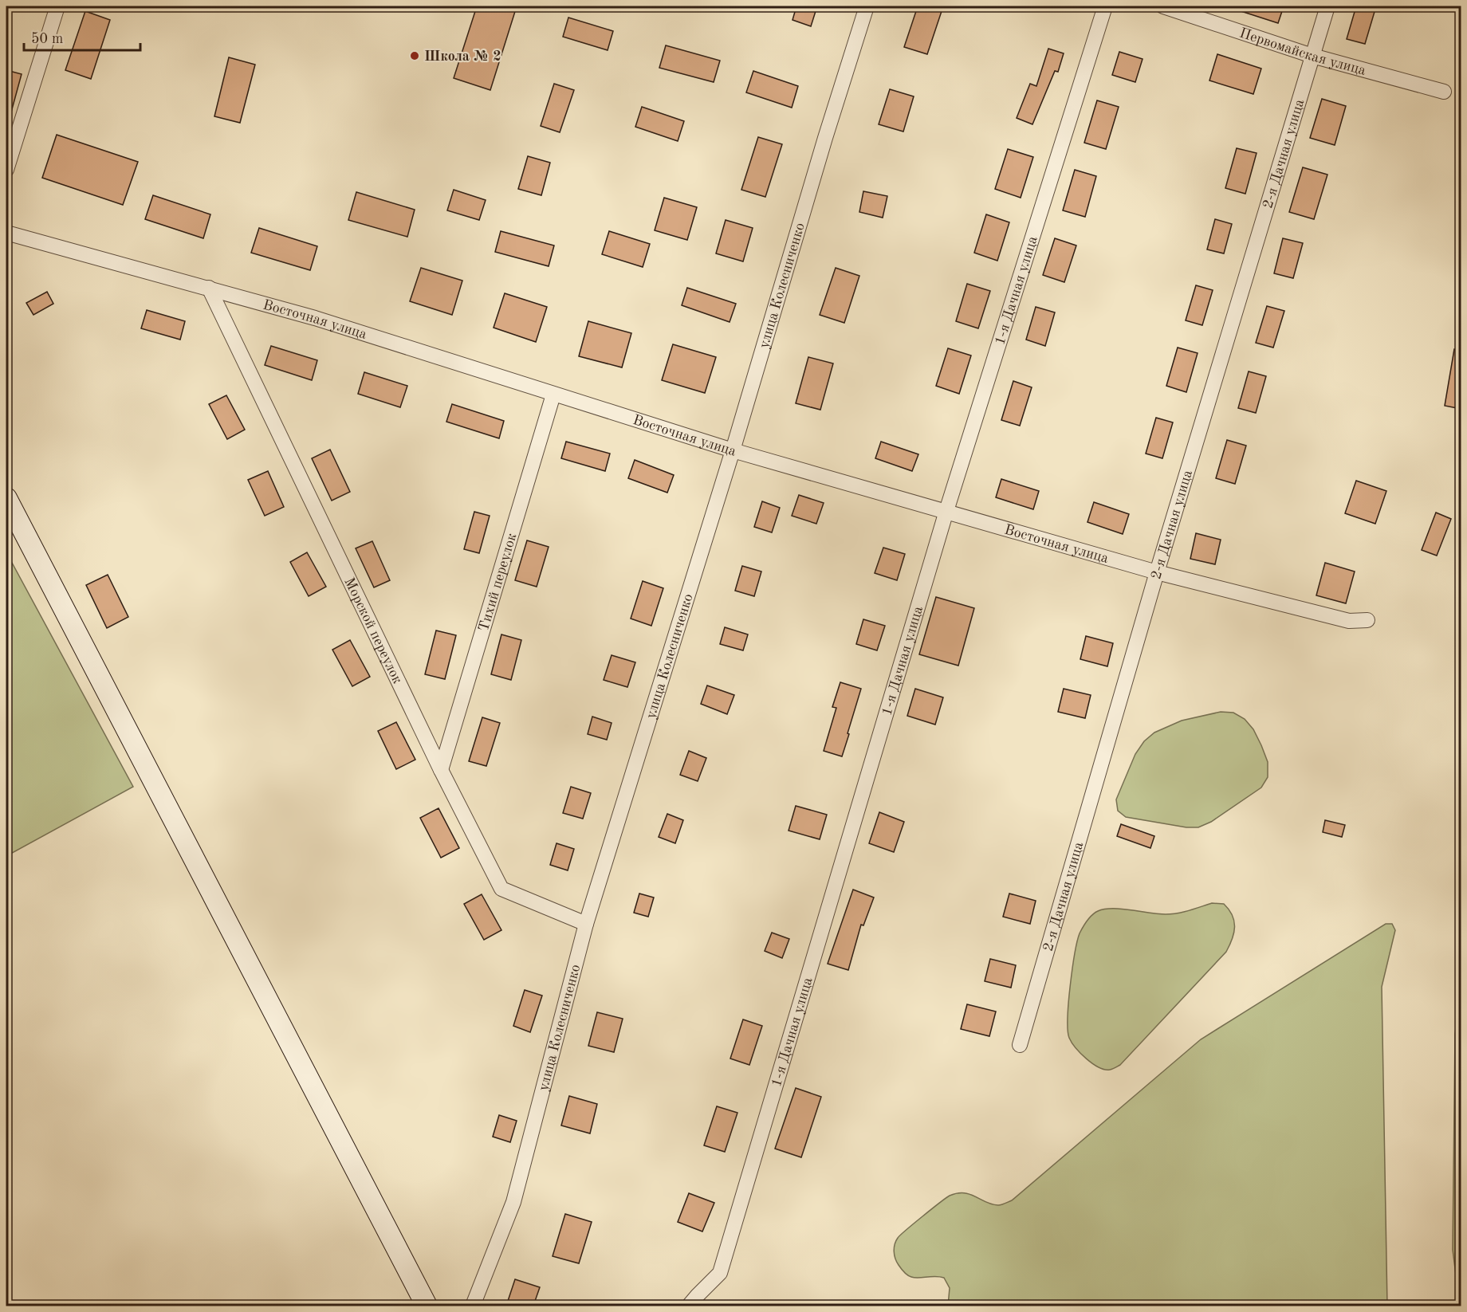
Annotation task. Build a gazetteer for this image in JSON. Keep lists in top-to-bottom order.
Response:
{
  "streets": {
    "street": [
      "Первомайская улица",
      "2-я Дачная улица",
      "улица Колесниченко",
      "1-я Дачная улица",
      "Восточная улица",
      "Тихий переулок",
      "Морской переулок"
    ]
  },
  "crossings": [
    ["Первомайская улица", "2-я Дачная улица"],
    ["2-я Дачная улица", "Восточная улица"],
    ["улица Колесниченко", "Восточная улица"],
    ["улица Колесниченко", "Морской переулок"],
    ["1-я Дачная улица", "Восточная улица"],
    ["Восточная улица", "Тихий переулок"],
    ["Восточная улица", "Морской переулок"],
    ["Тихий переулок", "Морской переулок"]
  ],
  "places": ["Школа № 2"],
  "scale_bar": "50 m"
}
